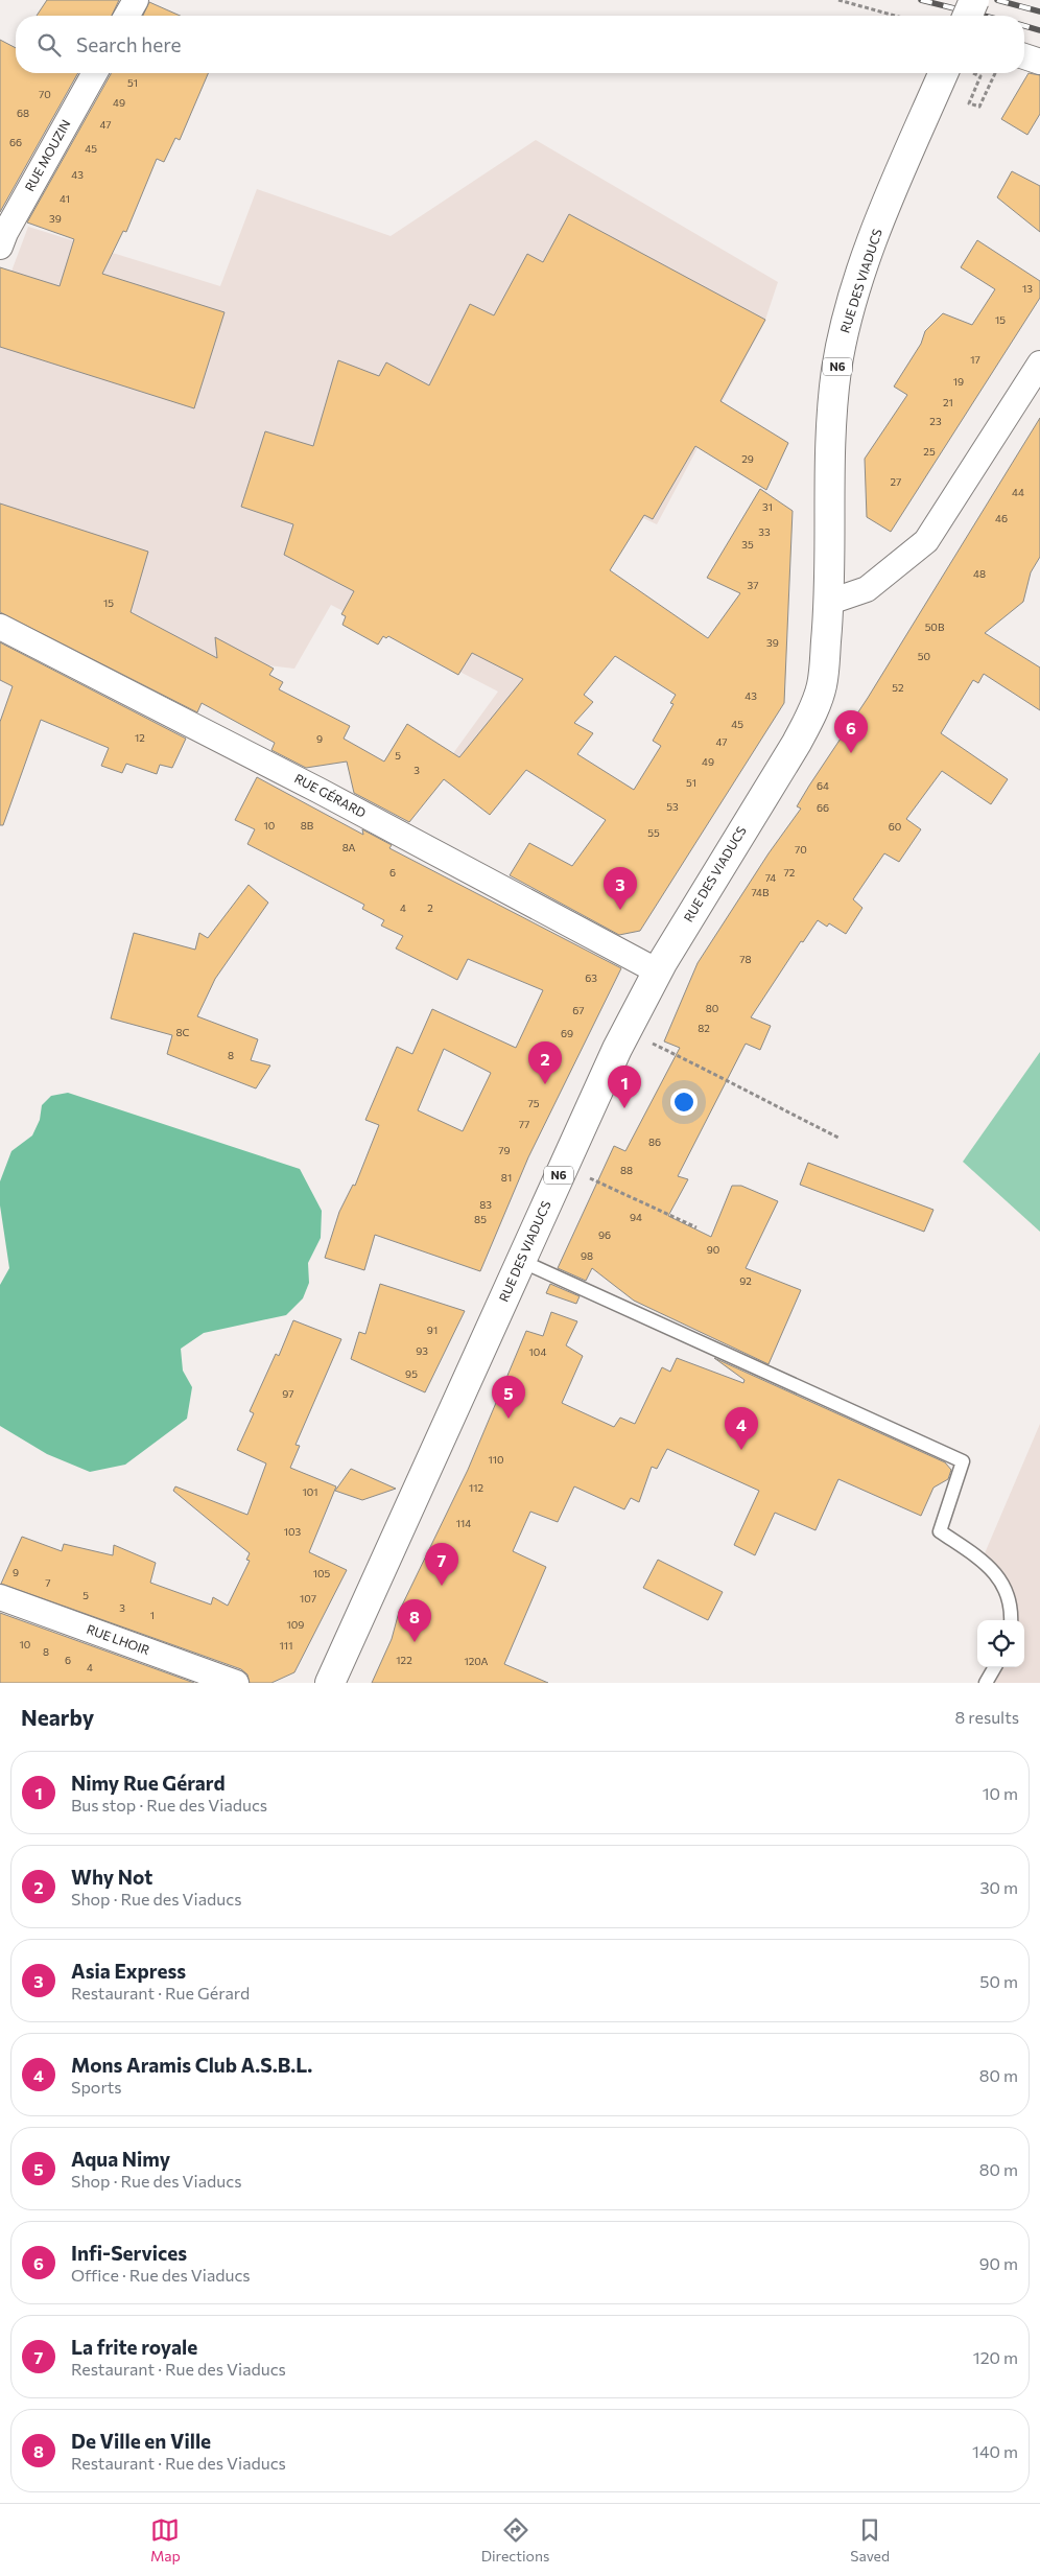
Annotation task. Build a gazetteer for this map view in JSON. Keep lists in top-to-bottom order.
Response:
{
  "streets": {
    "main road": ["RUE DES VIADUCS", "N6"],
    "street": ["RUE MOUZIN", "RUE GÉRARD", "RUE LHOIR"]
  },
  "crossings": [
    ["RUE DES VIADUCS", "RUE GÉRARD"]
  ],
  "house_numbers": [
    "51",
    "70",
    "49",
    "68",
    "47",
    "66",
    "45",
    "43",
    "41",
    "39",
    "13",
    "15",
    "17",
    "19",
    "21",
    "23",
    "25",
    "29",
    "27",
    "44",
    "31",
    "46",
    "33",
    "35",
    "48",
    "37",
    "15",
    "50B",
    "39",
    "50",
    "52",
    "43",
    "45",
    "12",
    "9",
    "47",
    "5",
    "49",
    "3",
    "51",
    "64",
    "53",
    "66",
    "10",
    "8B",
    "60",
    "55",
    "8A",
    "70",
    "6",
    "72",
    "74",
    "74B",
    "4",
    "2",
    "78",
    "63",
    "80",
    "67",
    "82",
    "8C",
    "69",
    "8",
    "75",
    "77",
    "86",
    "79",
    "88",
    "81",
    "83",
    "94",
    "85",
    "96",
    "90",
    "98",
    "92",
    "91",
    "93",
    "104",
    "95",
    "97",
    "110",
    "112",
    "101",
    "114",
    "103",
    "9",
    "105",
    "7",
    "5",
    "107",
    "3",
    "1",
    "109",
    "10",
    "111",
    "8",
    "6",
    "122",
    "120A",
    "4"
  ],
  "page": {
    "search": "Search here",
    "pins": [
      "6",
      "3",
      "2",
      "1",
      "5",
      "4",
      "7",
      "8"
    ],
    "heading": ["Nearby", "8 results"],
    "list": [
      {
        "mark": "1",
        "name": "Nimy Rue Gérard",
        "note": "Bus stop · Rue des Viaducs",
        "value": "10 m"
      },
      {
        "mark": "2",
        "name": "Why Not",
        "note": "Shop · Rue des Viaducs",
        "value": "30 m"
      },
      {
        "mark": "3",
        "name": "Asia Express",
        "note": "Restaurant · Rue Gérard",
        "value": "50 m"
      },
      {
        "mark": "4",
        "name": "Mons Aramis Club A.S.B.L.",
        "note": "Sports",
        "value": "80 m"
      },
      {
        "mark": "5",
        "name": "Aqua Nimy",
        "note": "Shop · Rue des Viaducs",
        "value": "80 m"
      },
      {
        "mark": "6",
        "name": "Infi-Services",
        "note": "Office · Rue des Viaducs",
        "value": "90 m"
      },
      {
        "mark": "7",
        "name": "La frite royale",
        "note": "Restaurant · Rue des Viaducs",
        "value": "120 m"
      },
      {
        "mark": "8",
        "name": "De Ville en Ville",
        "note": "Restaurant · Rue des Viaducs",
        "value": "140 m"
      }
    ],
    "nav": ["Map", "Directions", "Saved"]
  }
}
